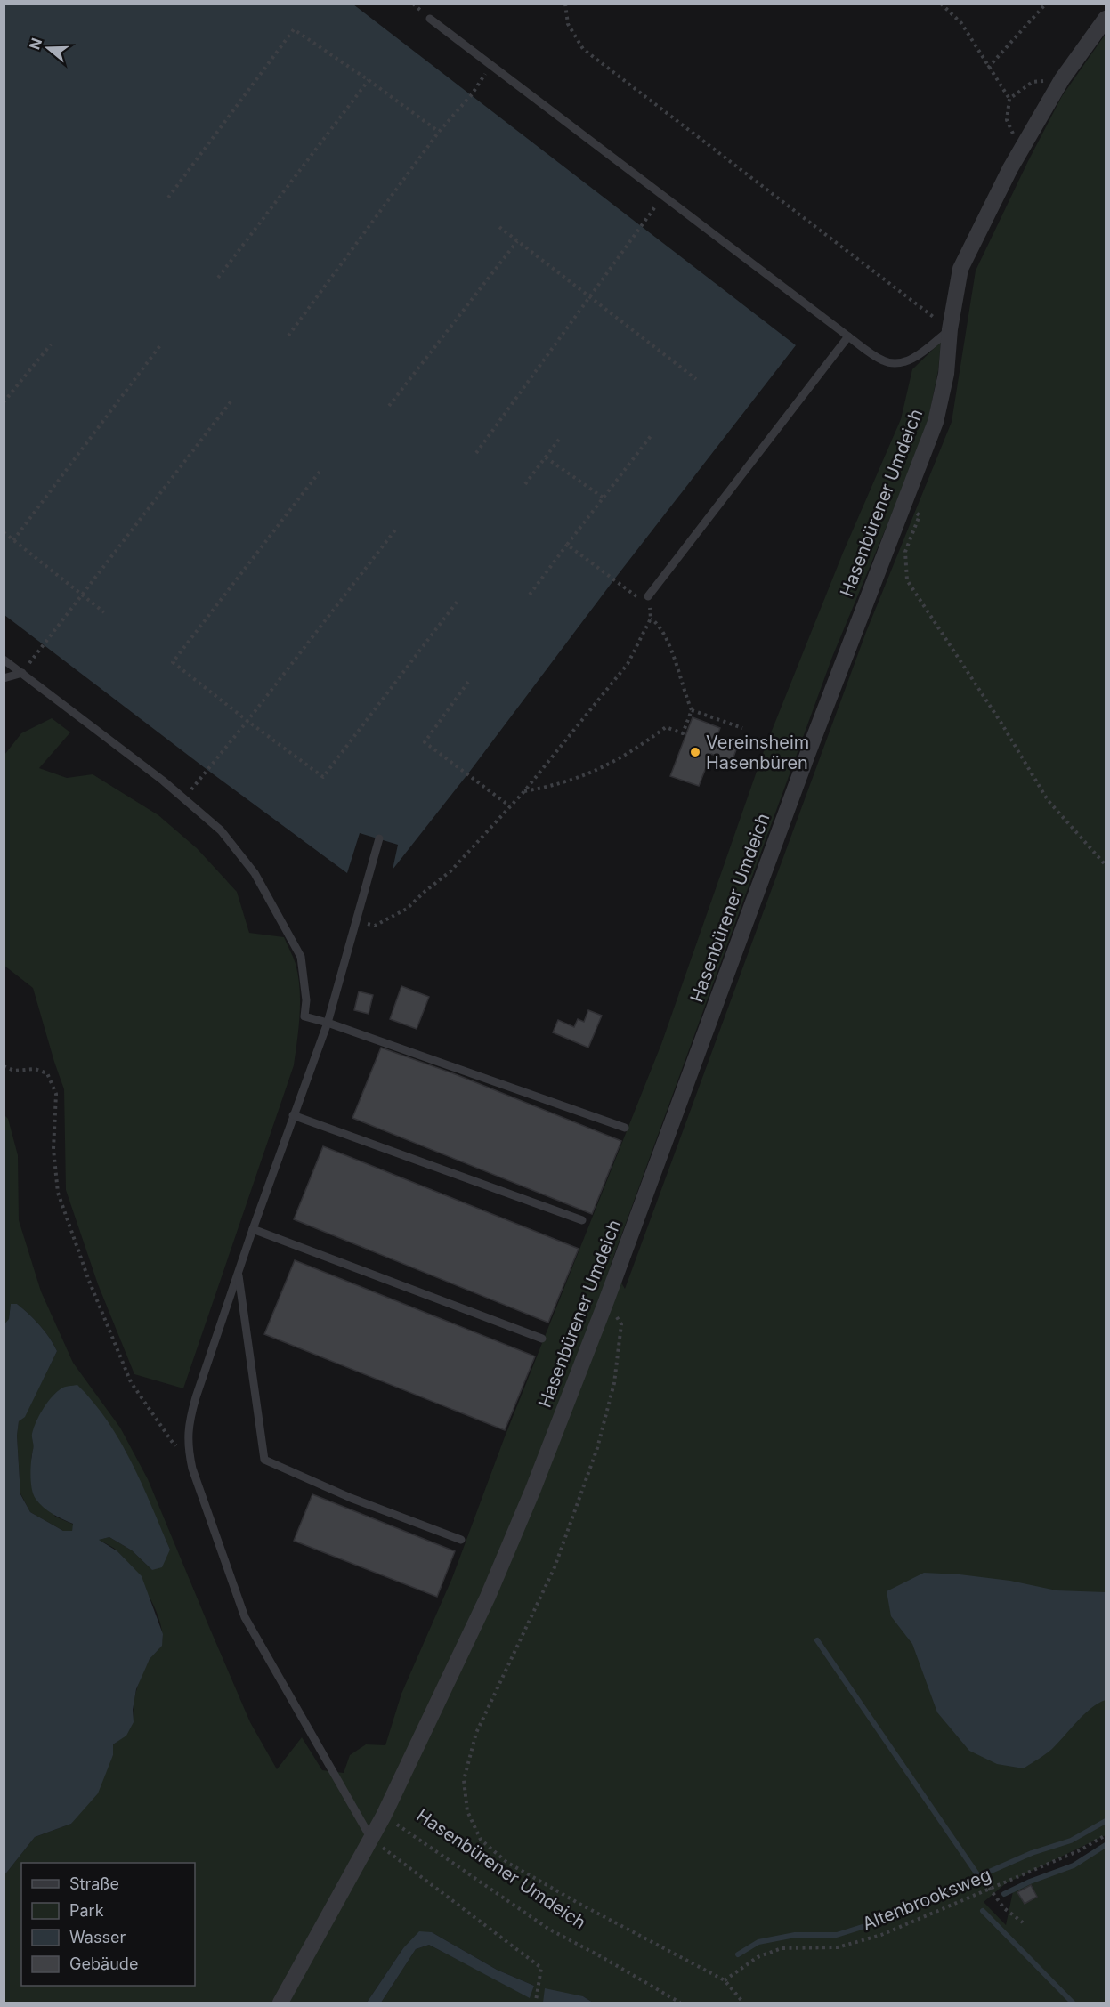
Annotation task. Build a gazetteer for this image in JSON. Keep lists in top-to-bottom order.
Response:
{
  "streets": {
    "street": ["Hasenbürener Umdeich"],
    "path": ["Altenbrooksweg"]
  },
  "places": ["Vereinsheim Hasenbüren"],
  "legend": [
    "Straße",
    "Park",
    "Wasser",
    "Gebäude"
  ],
  "north": "left"
}
